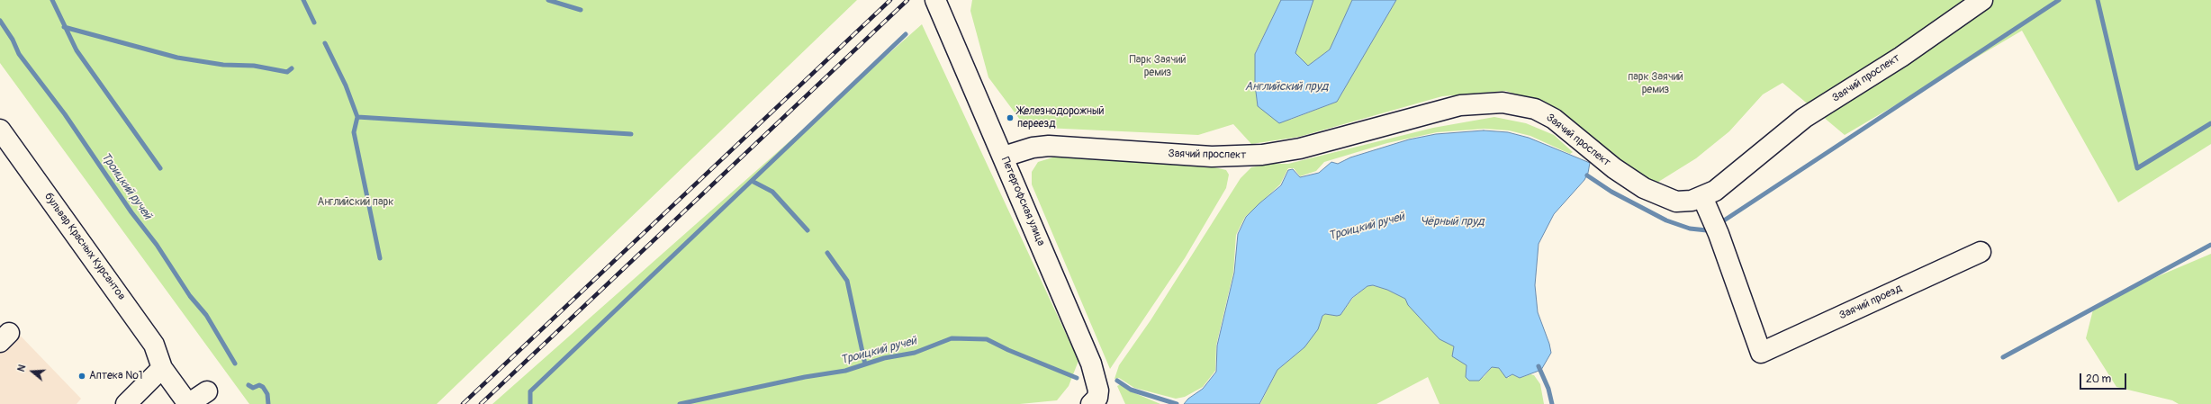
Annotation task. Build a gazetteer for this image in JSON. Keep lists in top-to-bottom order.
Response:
{
  "streets": {
    "street": [
      "Заячий проспект",
      "Петергофская улица",
      "бульвар Красных Курсантов",
      "Заячий проезд"
    ]
  },
  "crossings": [
    ["Заячий проспект", "Петергофская улица"],
    ["Заячий проспект", "Заячий проезд"]
  ],
  "water": ["Английский пруд", "Троицкий ручей", "Чёрный пруд"],
  "parks": ["Парк Заячий ремиз", "парк Заячий ремиз", "Английский парк"],
  "places": ["Железнодорожный переезд", "Аптека №1"],
  "scale_bar": "20 m",
  "north": "left"
}
